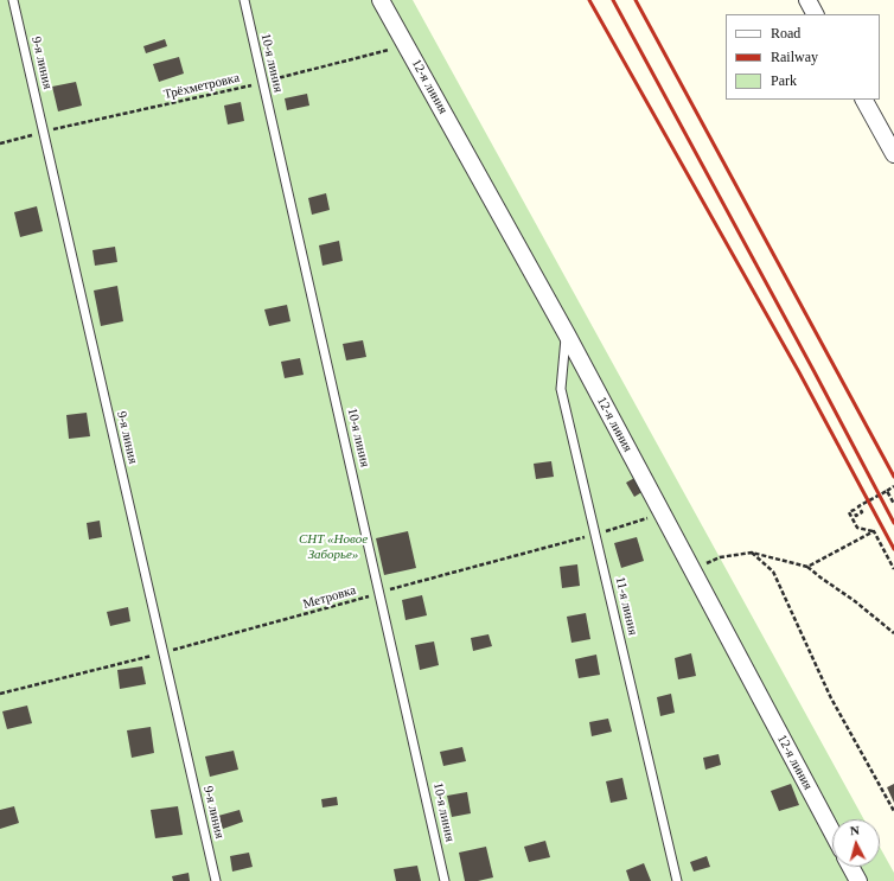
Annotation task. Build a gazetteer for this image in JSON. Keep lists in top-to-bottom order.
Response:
{
  "streets": {
    "street": ["12-я линия"],
    "lane": ["9-я линия", "10-я линия", "11-я линия"],
    "path": ["Трёхметровка", "Метровка"]
  },
  "crossings": [
    ["9-я линия", "Трёхметровка"],
    ["9-я линия", "Метровка"],
    ["10-я линия", "Трёхметровка"],
    ["10-я линия", "Метровка"],
    ["Трёхметровка", "12-я линия"],
    ["12-я линия", "Метровка"],
    ["12-я линия", "11-я линия"],
    ["Метровка", "11-я линия"]
  ],
  "parks": ["СНТ «Новое Заборье»"],
  "legend": ["Road", "Railway", "Park"],
  "north": "top"
}
